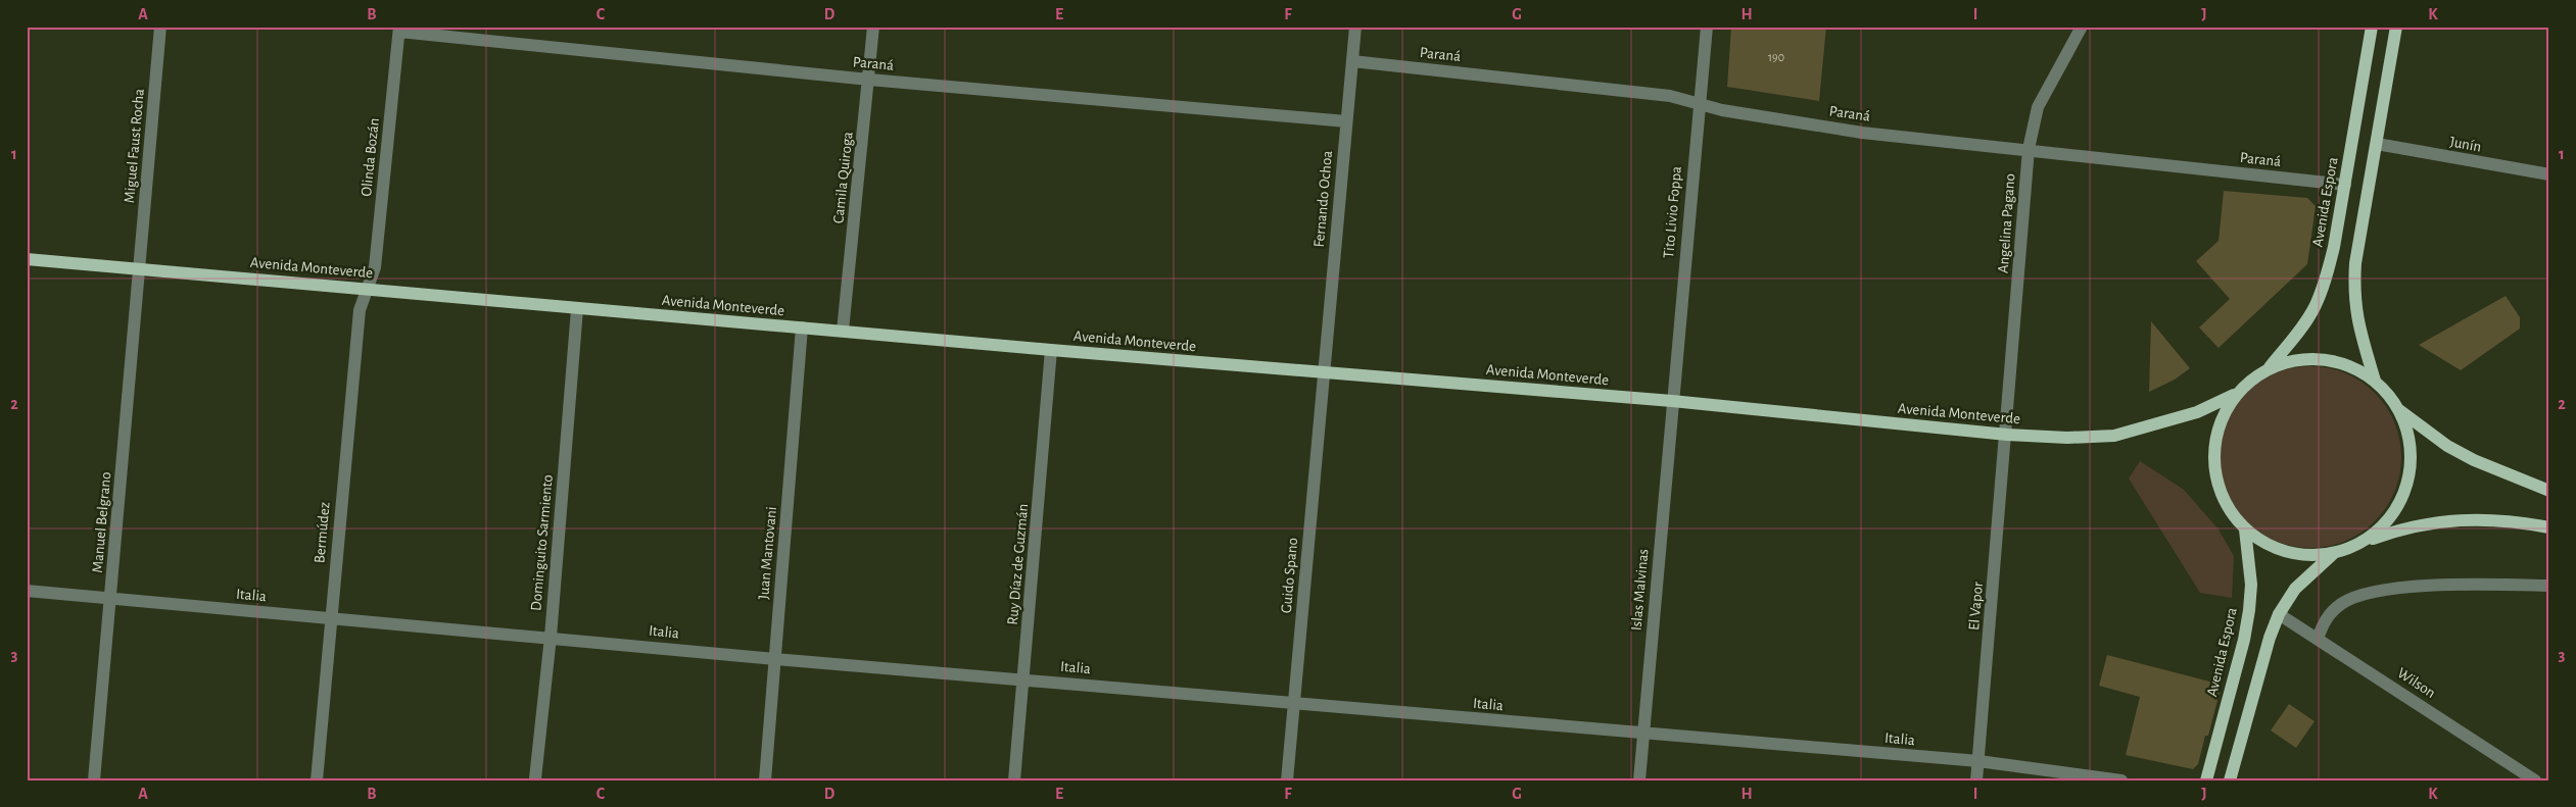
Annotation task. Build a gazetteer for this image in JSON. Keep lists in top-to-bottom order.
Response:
{
  "streets": {
    "main road": ["Avenida Espora", "Avenida Monteverde"],
    "street": [
      "Paraná",
      "Junín",
      "Miguel Faust Rocha",
      "Olinda Bozán",
      "Camila Quiroga",
      "Fernando Ochoa",
      "Tito Livio Foppa",
      "Angelina Pagano",
      "Manuel Belgrano",
      "Bermúdez",
      "Dominguito Sarmiento",
      "Juan Mantovani",
      "Ruy Díaz de Guzmán",
      "Guido Spano",
      "Islas Malvinas",
      "Italia",
      "El Vapor",
      "Wilson"
    ]
  },
  "crossings": [
    ["Paraná", "Olinda Bozán"],
    ["Paraná", "Camila Quiroga"],
    ["Paraná", "Fernando Ochoa"],
    ["Paraná", "Avenida Espora"],
    ["Paraná", "Tito Livio Foppa"],
    ["Paraná", "Angelina Pagano"],
    ["Miguel Faust Rocha", "Avenida Monteverde"],
    ["Miguel Faust Rocha", "Manuel Belgrano"],
    ["Olinda Bozán", "Avenida Monteverde"],
    ["Olinda Bozán", "Bermúdez"],
    ["Camila Quiroga", "Avenida Monteverde"],
    ["Fernando Ochoa", "Avenida Monteverde"],
    ["Fernando Ochoa", "Guido Spano"],
    ["Tito Livio Foppa", "Avenida Monteverde"],
    ["Tito Livio Foppa", "Islas Malvinas"],
    ["Angelina Pagano", "Avenida Monteverde"],
    ["Angelina Pagano", "El Vapor"],
    ["Avenida Monteverde", "Manuel Belgrano"],
    ["Avenida Monteverde", "Bermúdez"],
    ["Avenida Monteverde", "Dominguito Sarmiento"],
    ["Avenida Monteverde", "Juan Mantovani"],
    ["Avenida Monteverde", "Ruy Díaz de Guzmán"],
    ["Avenida Monteverde", "Guido Spano"],
    ["Avenida Monteverde", "Islas Malvinas"],
    ["Avenida Monteverde", "El Vapor"],
    ["Manuel Belgrano", "Italia"],
    ["Bermúdez", "Italia"],
    ["Dominguito Sarmiento", "Italia"],
    ["Juan Mantovani", "Italia"],
    ["Ruy Díaz de Guzmán", "Italia"],
    ["Guido Spano", "Italia"],
    ["Islas Malvinas", "Italia"],
    ["Italia", "El Vapor"]
  ],
  "house_numbers": ["190"],
  "grid": {
    "columns": [
      "A",
      "B",
      "C",
      "D",
      "E",
      "F",
      "G",
      "H",
      "I",
      "J",
      "K"
    ],
    "rows": ["1", "2", "3"]
  }
}
